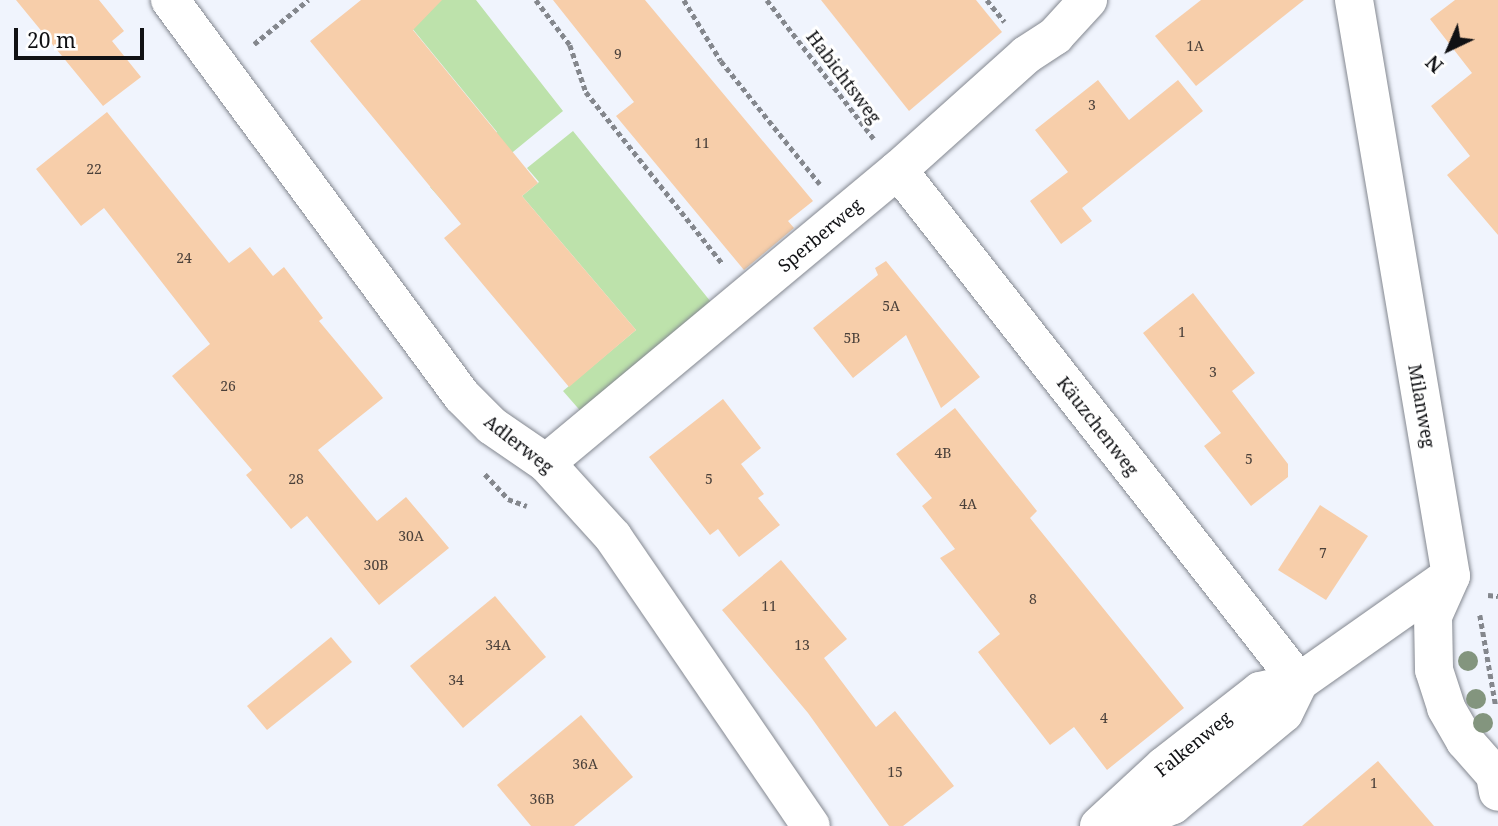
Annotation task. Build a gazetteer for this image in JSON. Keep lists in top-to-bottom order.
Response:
{
  "streets": {
    "street": [
      "Sperberweg",
      "Milanweg",
      "Käuzchenweg",
      "Adlerweg",
      "Falkenweg"
    ],
    "path": ["Habichtsweg"]
  },
  "crossings": [
    ["Habichtsweg", "Sperberweg"],
    ["Habichtsweg", "Käuzchenweg"],
    ["Sperberweg", "Käuzchenweg"],
    ["Sperberweg", "Adlerweg"],
    ["Milanweg", "Falkenweg"],
    ["Käuzchenweg", "Falkenweg"]
  ],
  "house_numbers": [
    "1A",
    "9",
    "3",
    "11",
    "22",
    "24",
    "5A",
    "1",
    "5B",
    "3",
    "26",
    "4B",
    "5",
    "28",
    "5",
    "4A",
    "30A",
    "7",
    "30B",
    "8",
    "11",
    "34A",
    "13",
    "34",
    "4",
    "36A",
    "15",
    "1",
    "36B"
  ],
  "scale_bar": "20 m",
  "north": "bottom left"
}
